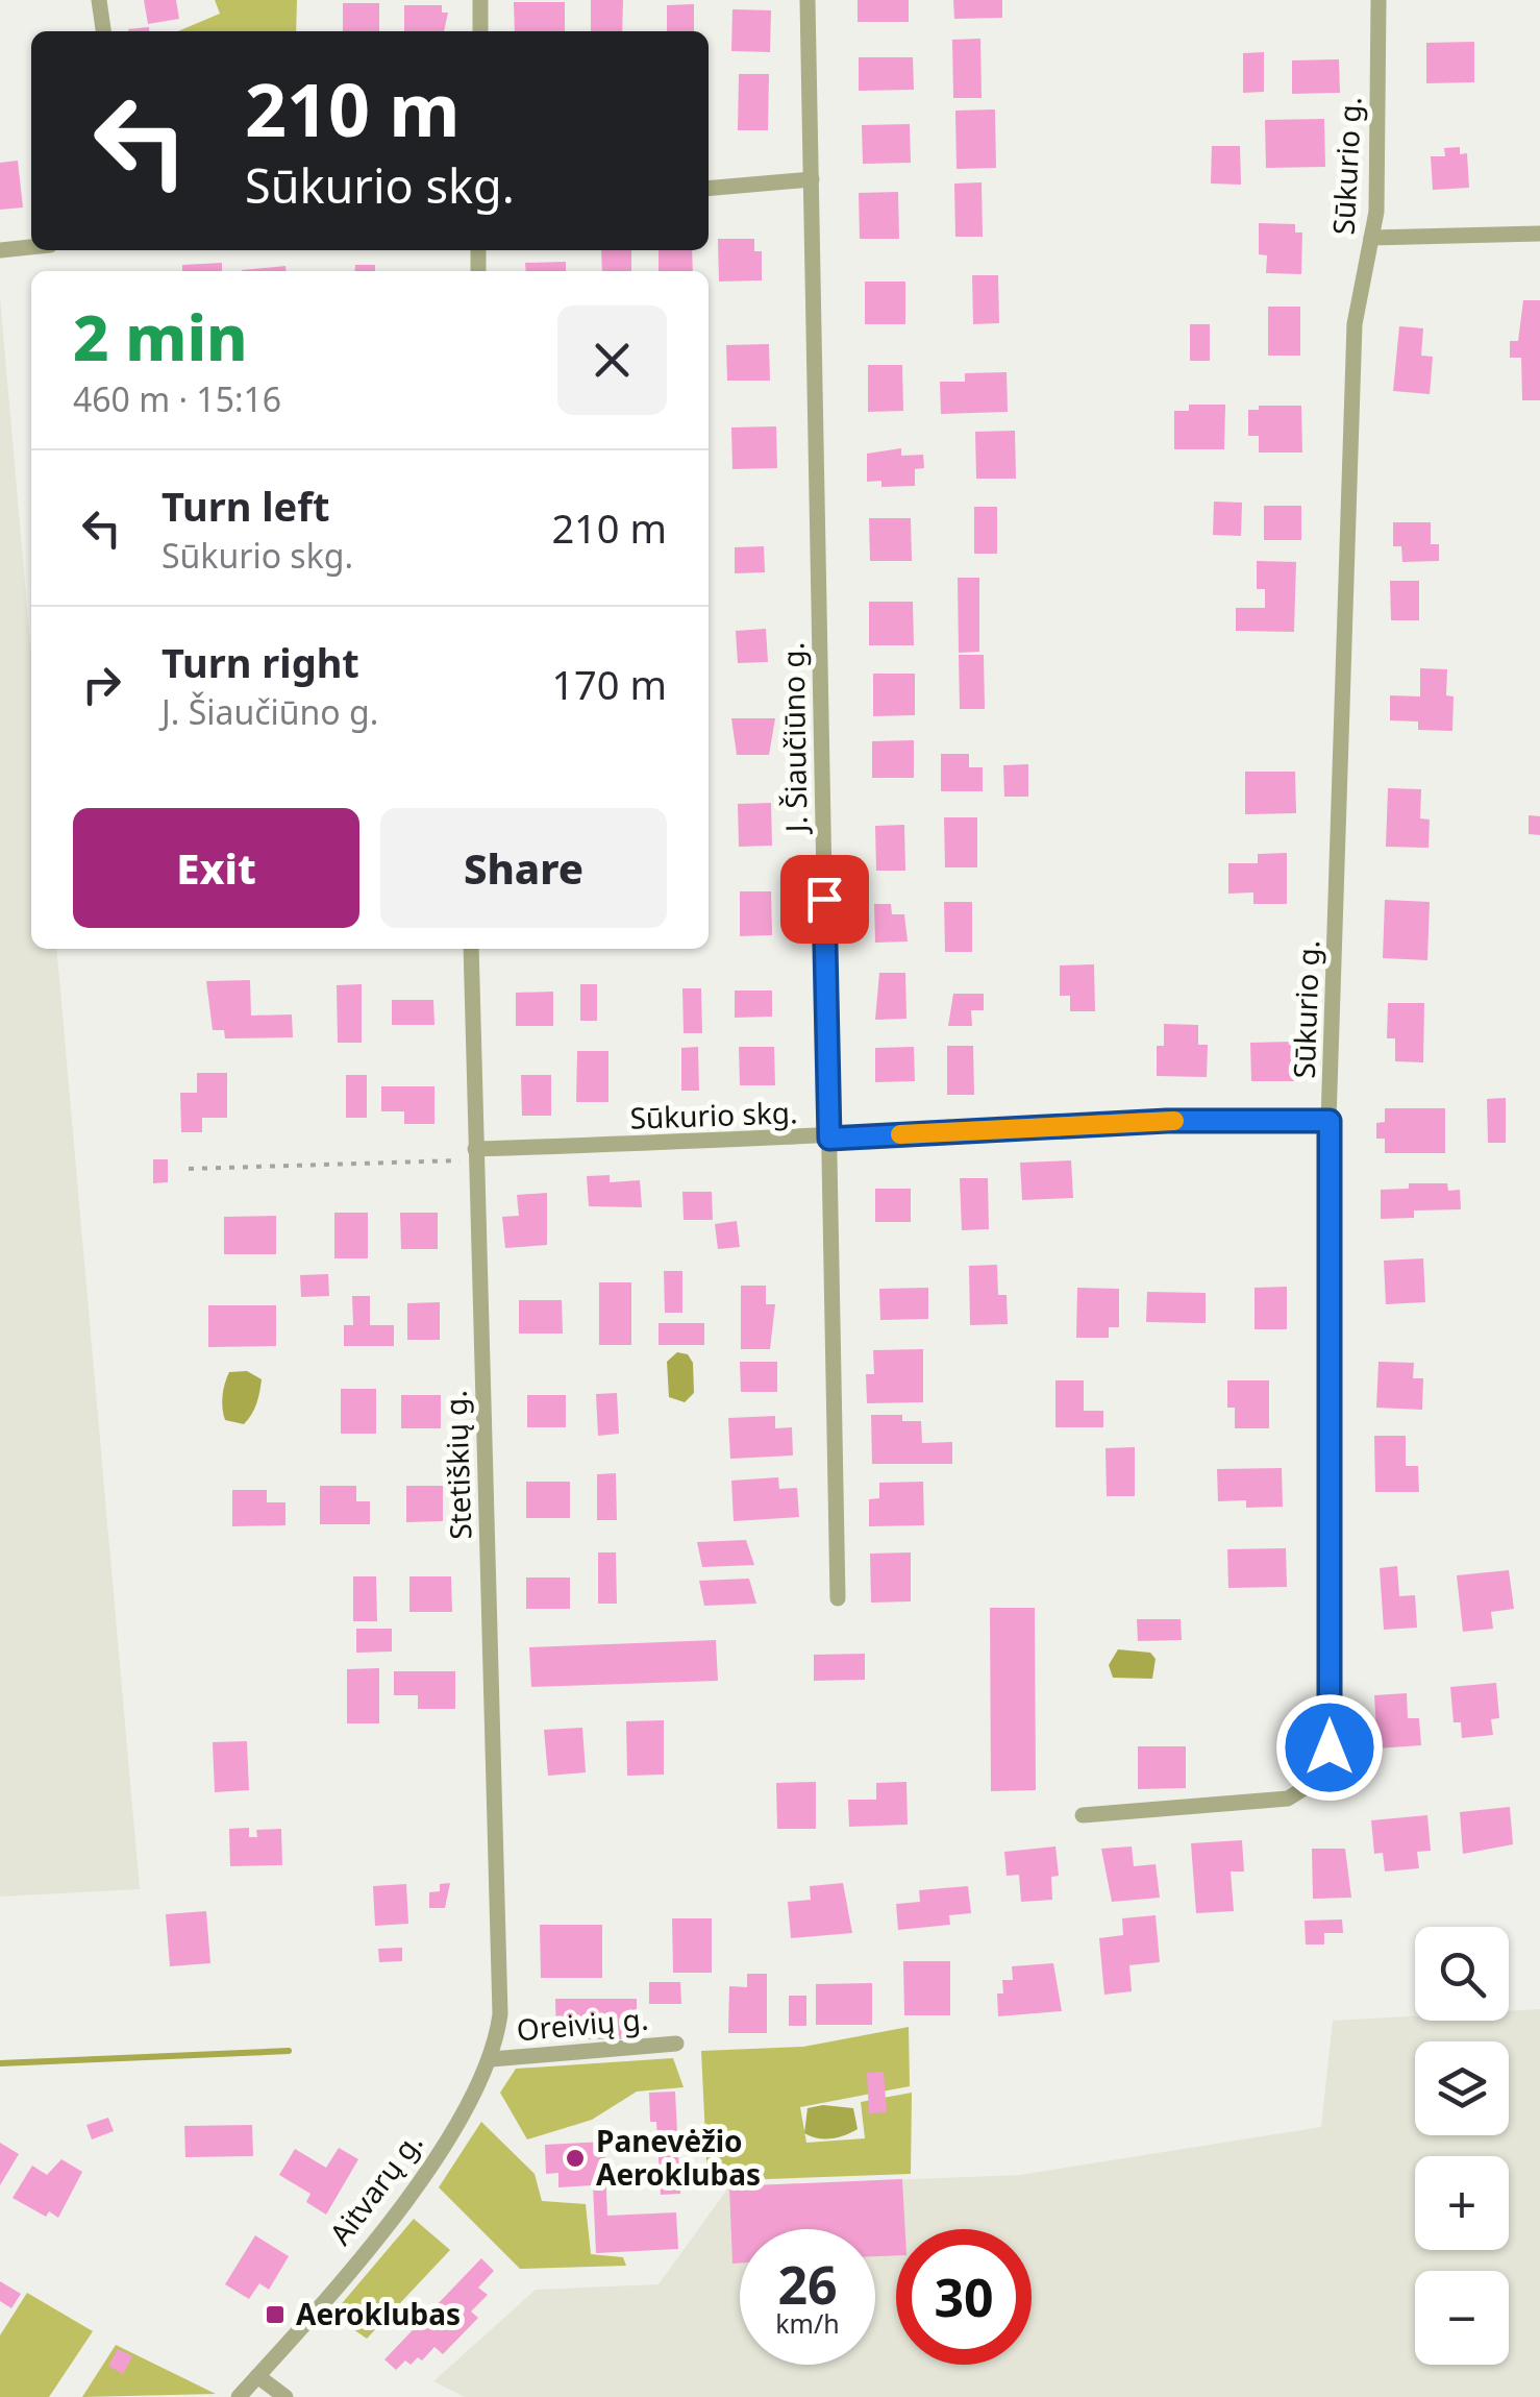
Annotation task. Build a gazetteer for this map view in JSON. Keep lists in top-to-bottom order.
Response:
{
  "streets": {
    "street": [
      "Sūkurio g.",
      "J. Šiaučiūno g.",
      "Sūkurio skg.",
      "Stetiškių g.",
      "Oreivių g.",
      "Aitvarų g."
    ]
  },
  "crossings": [
    ["Sūkurio g.", "Sūkurio skg."],
    ["J. Šiaučiūno g.", "Sūkurio skg."],
    ["Sūkurio skg.", "Stetiškių g."],
    ["Stetiškių g.", "Aitvarų g."],
    ["Oreivių g.", "Aitvarų g."]
  ],
  "places": {
    "other": ["Panevėžio Aeroklubas"],
    "transit": ["Aeroklubas"]
  },
  "page": {
    "turn": ["210 m", "Sūkurio skg."],
    "heading": ["2 min", "460 m · 15:16"],
    "list": [
      {
        "name": "Turn left",
        "note": "Sūkurio skg.",
        "value": "210 m"
      },
      {
        "name": "Turn right",
        "note": "J. Šiaučiūno g.",
        "value": "170 m"
      }
    ],
    "buttons": ["Exit", "Share"],
    "map_buttons": ["+", "−"],
    "speed": "26 km/h",
    "limit": "30"
  }
}
